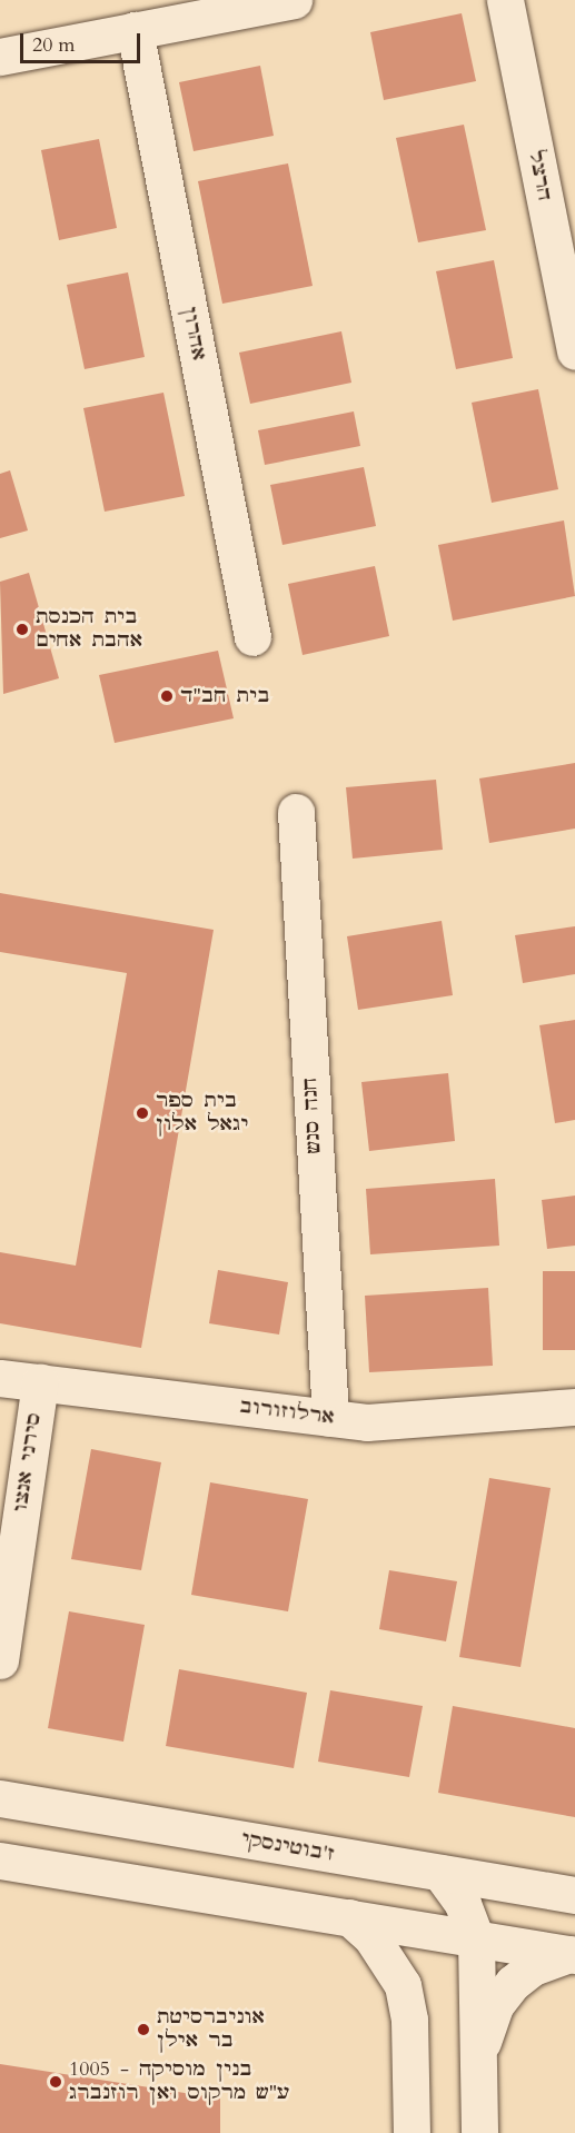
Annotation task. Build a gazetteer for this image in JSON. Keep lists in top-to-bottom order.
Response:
{
  "streets": {
    "street": [
      "הרצל",
      "אהרון",
      "חנה סנש",
      "ארלוזורוב",
      "סירני אנצו",
      "ז'בוטינסקי"
    ]
  },
  "crossings": [
    ["חנה סנש", "ארלוזורוב"],
    ["ארלוזורוב", "סירני אנצו"]
  ],
  "places": [
    "בית הכנסת אהבת אחים",
    "בית חב\"ד",
    "בית ספר יגאל אלון",
    "אוניברסיטת בר אילן",
    "1005 - בנין מוסיקה ע\"ש מרקוס ואן רוזנברג"
  ],
  "scale_bar": "20 m"
}
